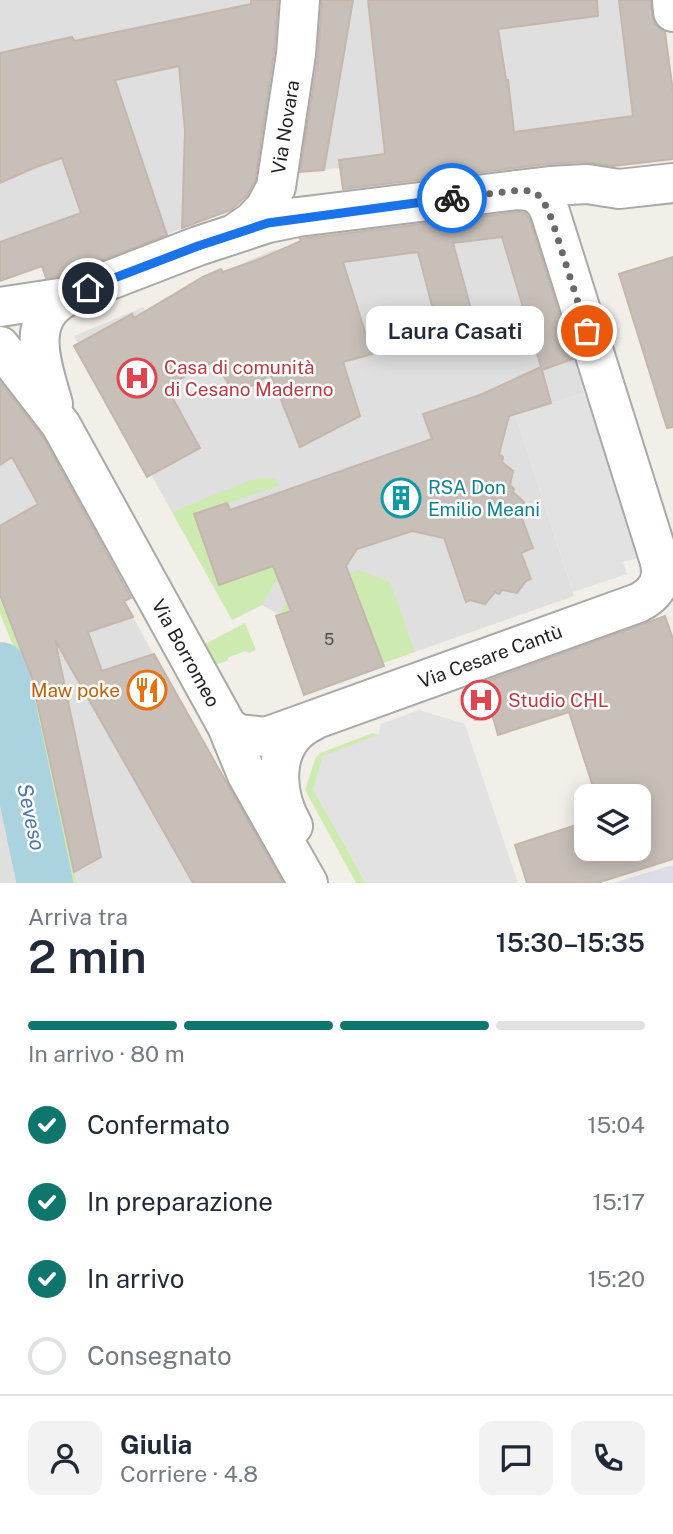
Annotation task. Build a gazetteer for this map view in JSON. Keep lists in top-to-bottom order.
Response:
{
  "streets": {
    "street": ["Via Novara", "Via Borromeo", "Via Cesare Cantù"]
  },
  "crossings": [
    ["Via Borromeo", "Via Cesare Cantù"]
  ],
  "water": ["Seveso"],
  "places": {
    "other": ["Laura Casati"],
    "hospital": ["Casa di comunità di Cesano Maderno", "Studio CHL"],
    "building": ["RSA Don Emilio Meani"],
    "restaurant": ["Maw poke"]
  },
  "house_numbers": ["5"],
  "page": {
    "bubble": "Laura Casati",
    "heading": ["2 min", "Arriva tra", "15:30–15:35"],
    "panel": ["Giulia", "Corriere · 4.8"],
    "bar": "In arrivo · 80 m",
    "list": [
      ["Confermato", "15:04"],
      ["In preparazione", "15:17"],
      ["In arrivo", "15:20"],
      "Consegnato"
    ]
  }
}
